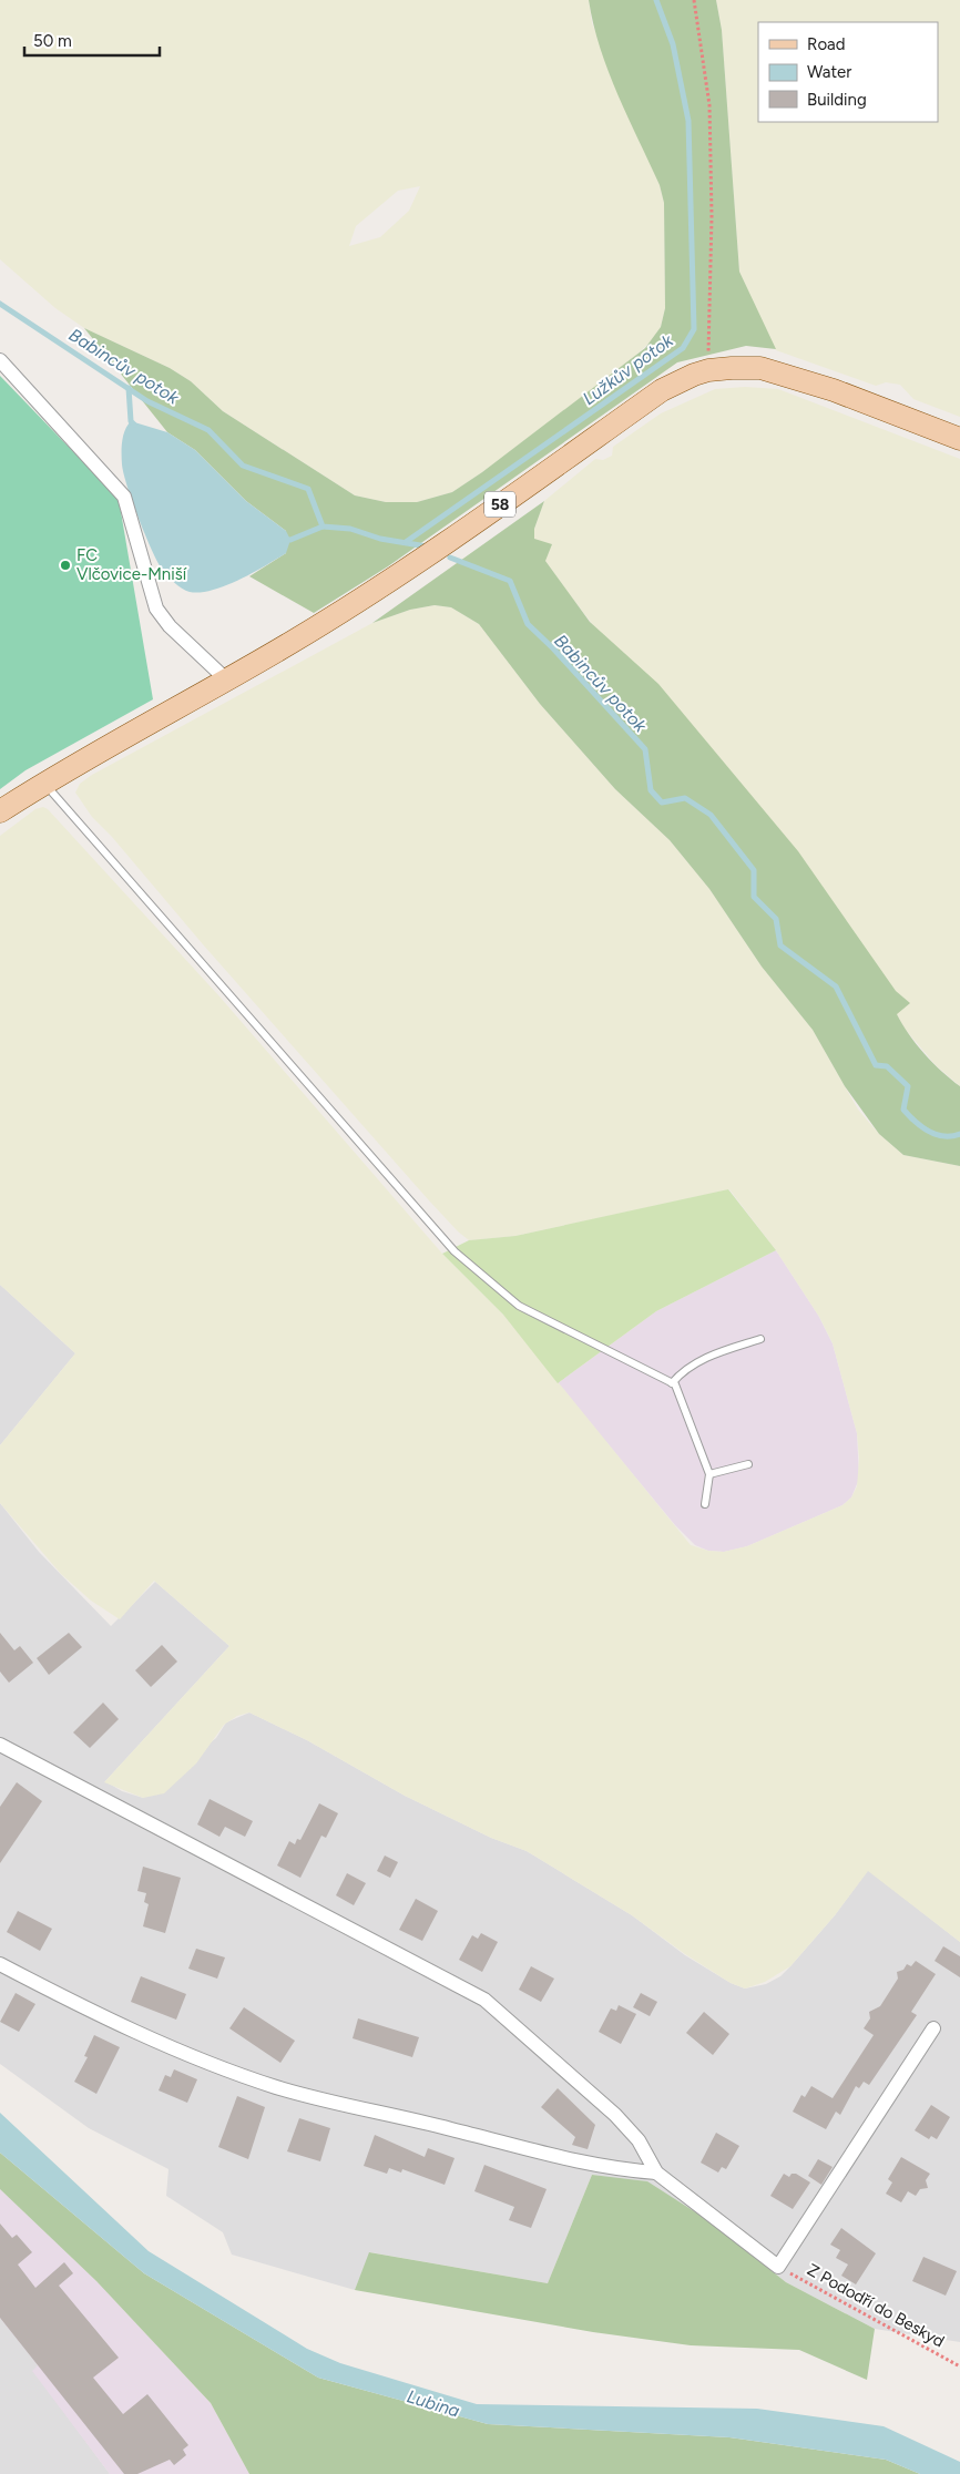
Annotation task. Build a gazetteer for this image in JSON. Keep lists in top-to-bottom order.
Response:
{
  "streets": {
    "main road": ["58"],
    "path": ["Z Pododří do Beskyd"]
  },
  "water": ["Babincův potok", "Lužkův potok", "Lubina"],
  "places": ["FC Vlčovice-Mniší"],
  "legend": ["Road", "Water", "Building"],
  "scale_bar": "50 m"
}
